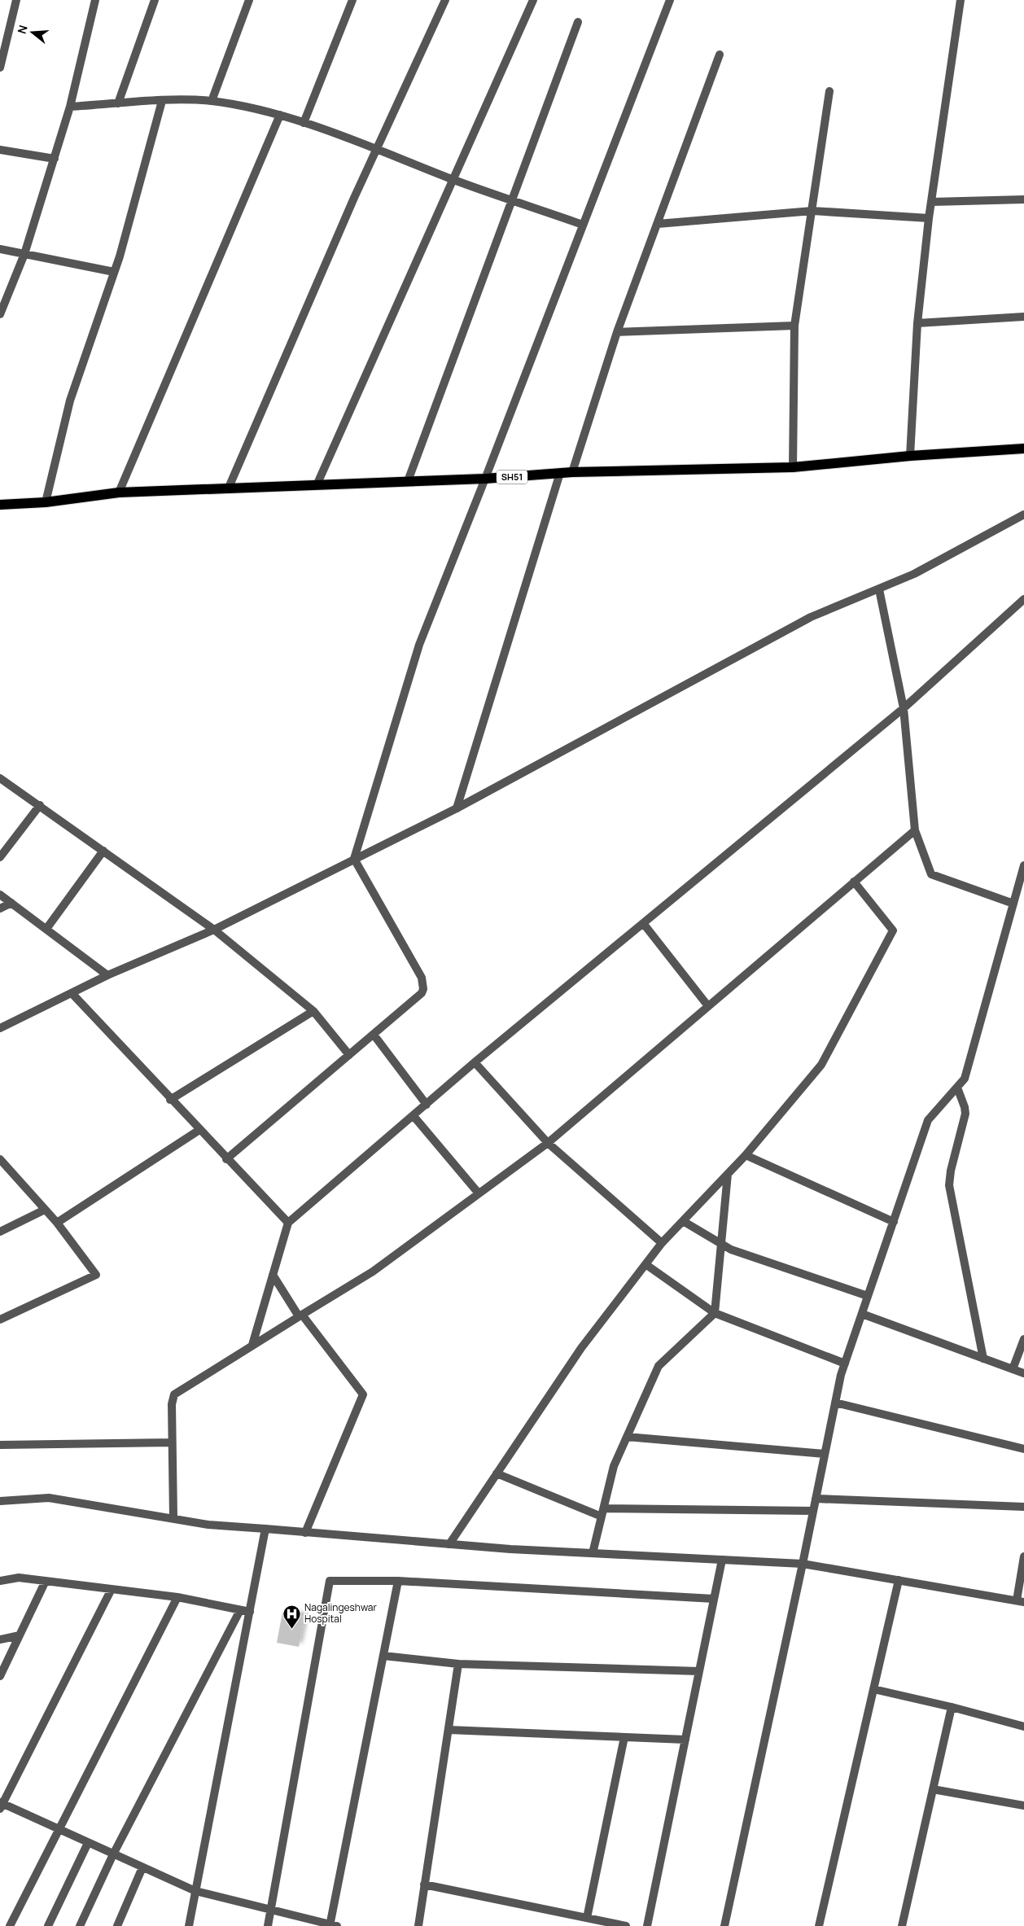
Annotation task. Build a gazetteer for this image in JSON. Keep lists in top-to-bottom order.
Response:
{
  "streets": {
    "main road": ["SH51"]
  },
  "places": {
    "hospital": ["Nagalingeshwar Hospital"]
  },
  "north": "left"
}
